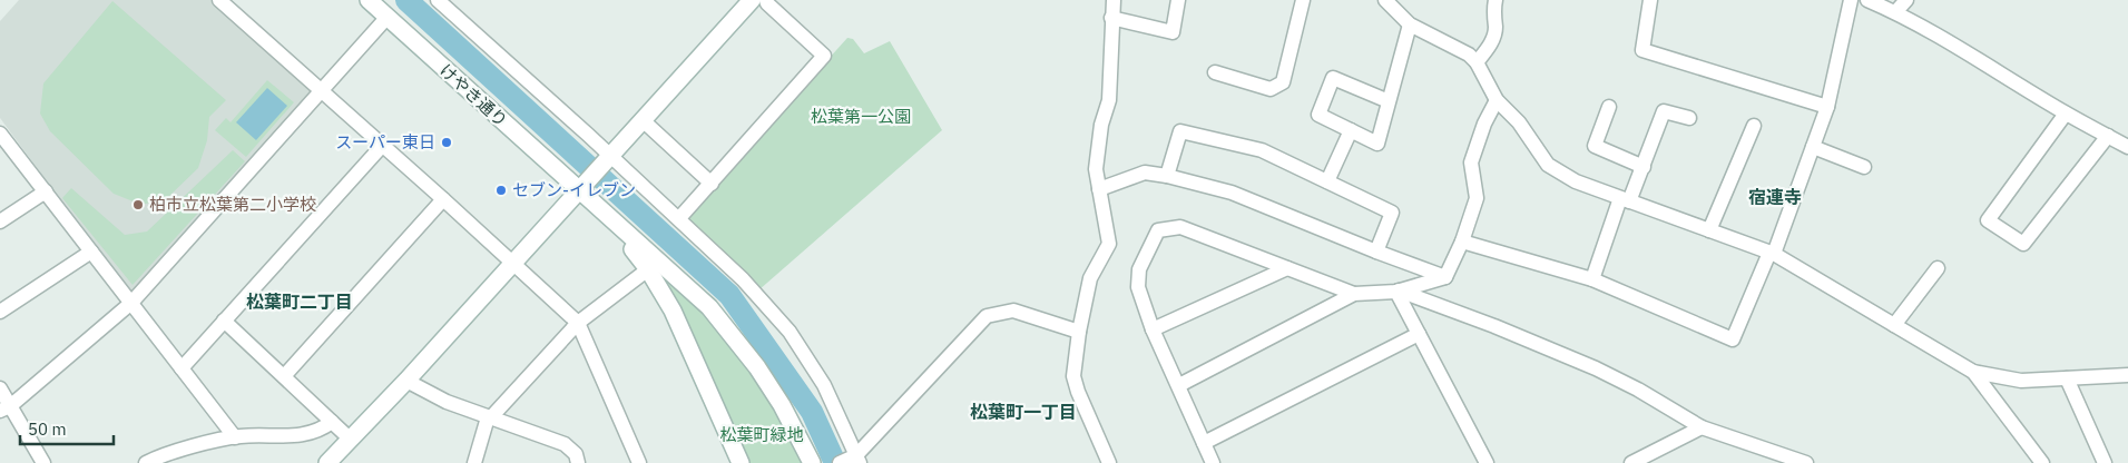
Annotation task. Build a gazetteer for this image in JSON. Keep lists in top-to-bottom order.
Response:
{
  "streets": {
    "street": ["けやき通り"]
  },
  "districts": ["宿連寺", "松葉町二丁目", "松葉町一丁目"],
  "parks": ["松葉第一公園", "松葉町緑地"],
  "places": ["スーパー東日", "セブン-イレブン", "柏市立松葉第二小学校"],
  "scale_bar": "50 m"
}
